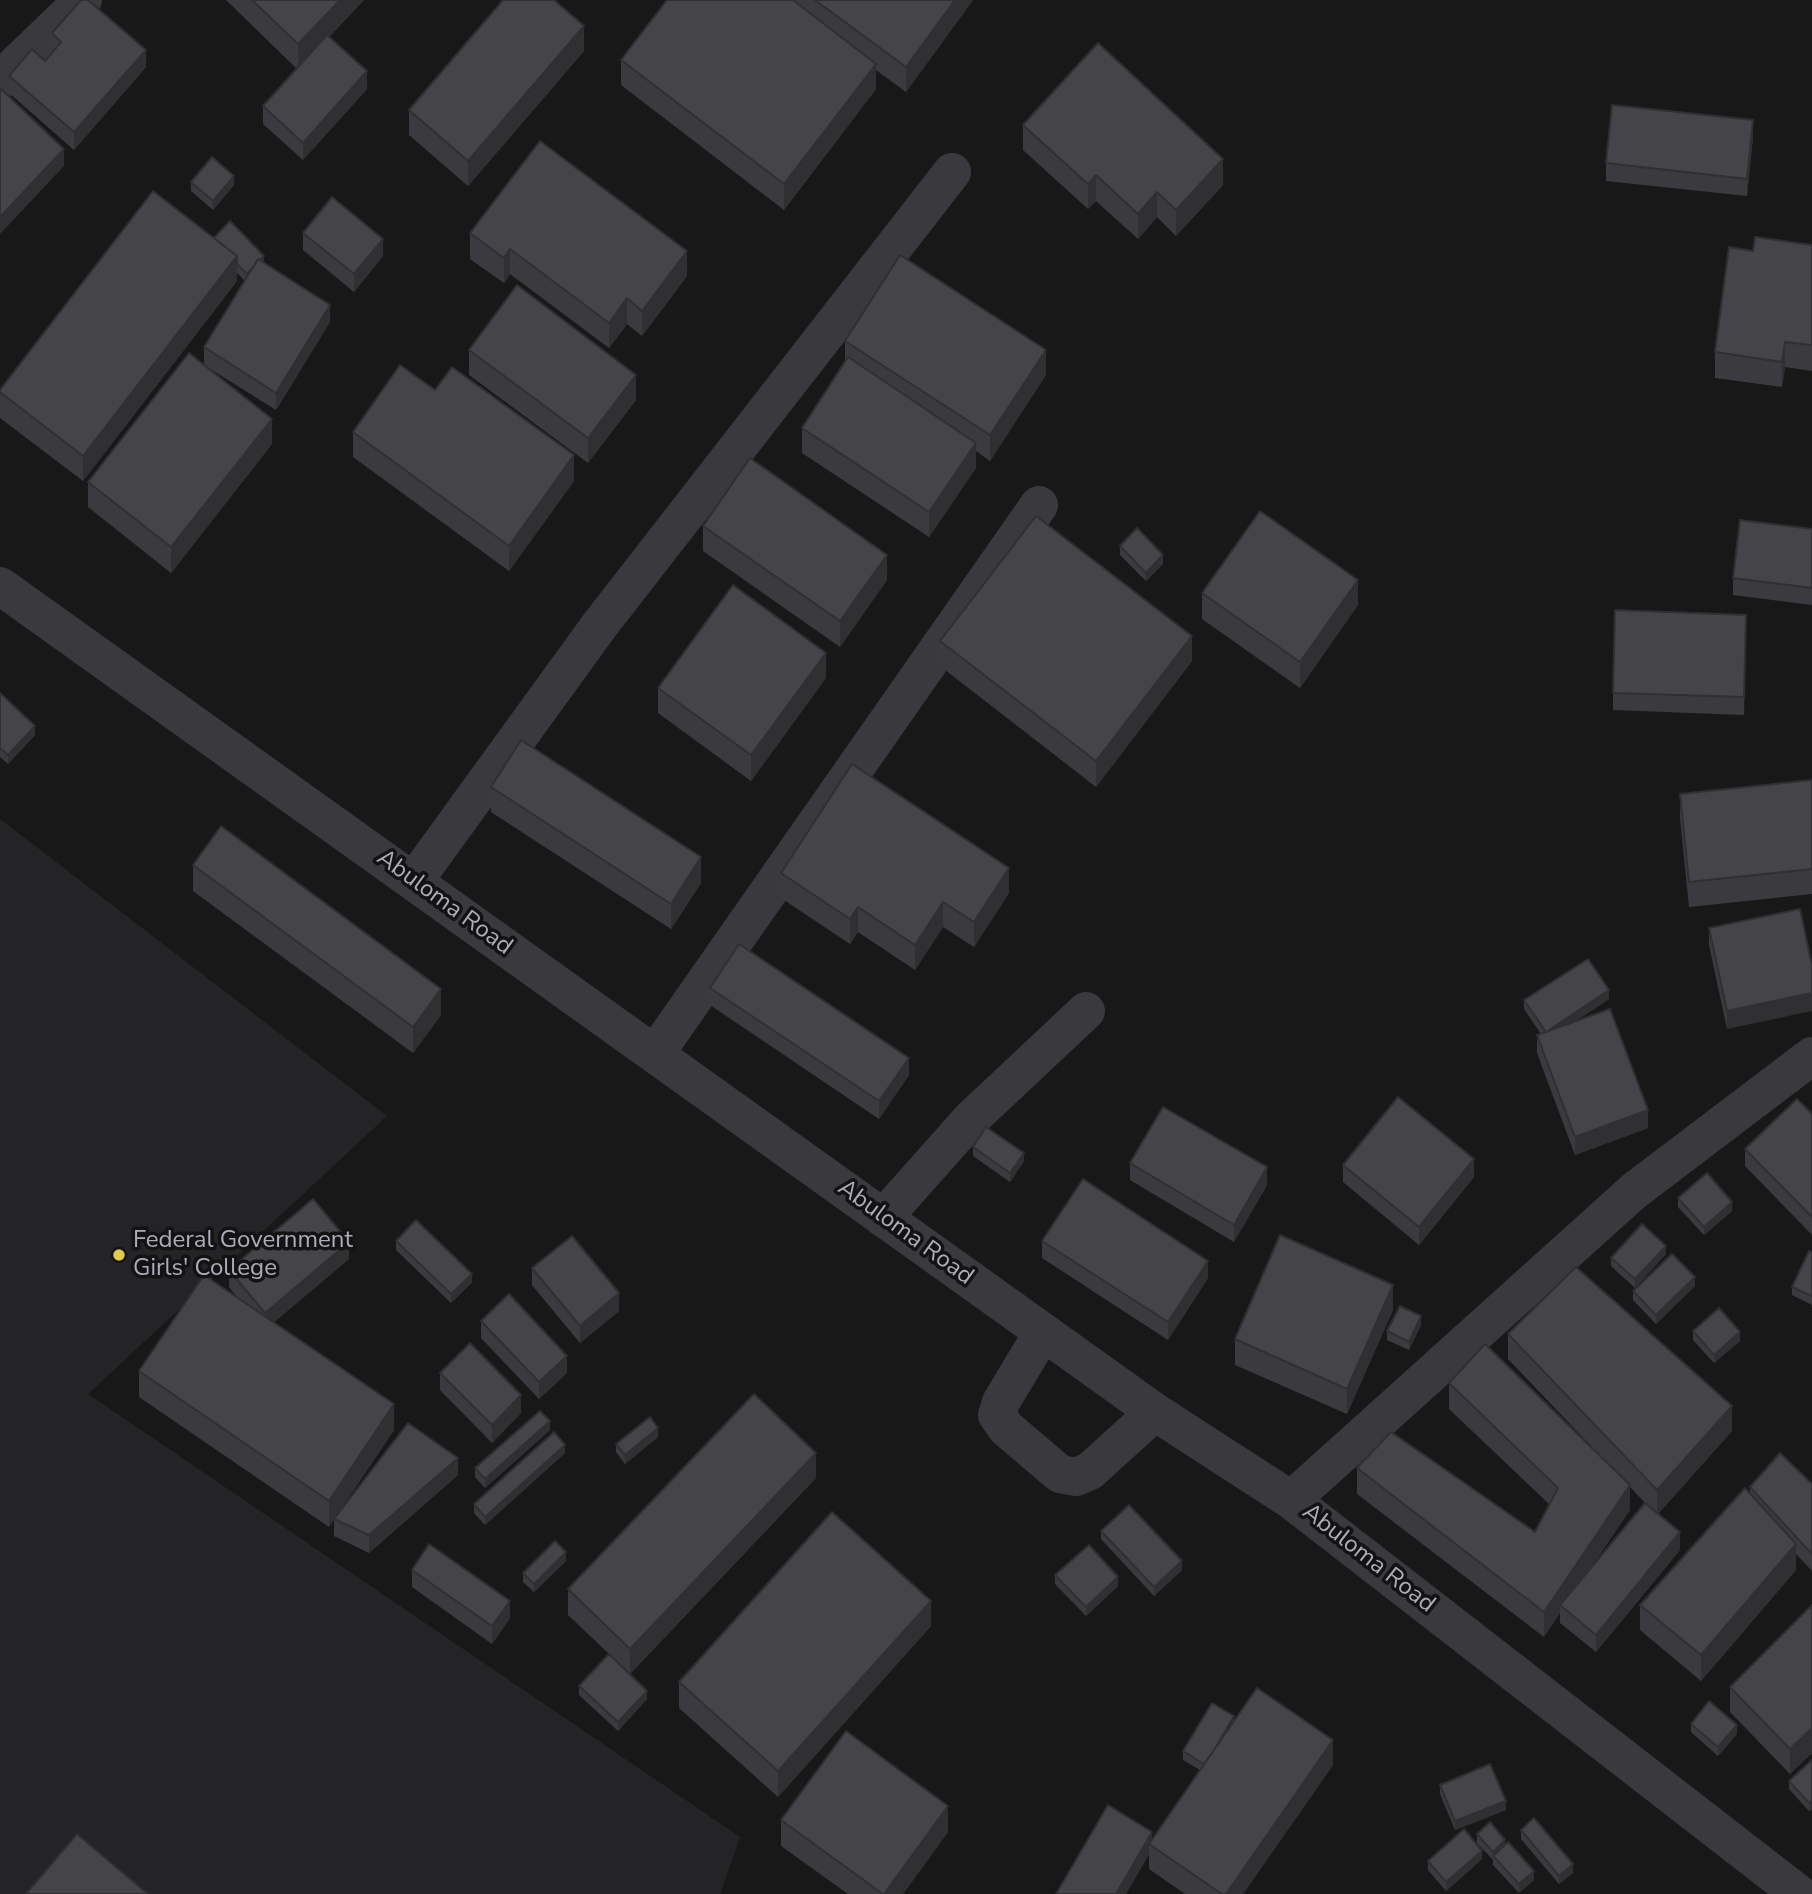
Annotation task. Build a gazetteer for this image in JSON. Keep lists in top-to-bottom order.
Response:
{
  "streets": {
    "street": ["Abuloma Road"]
  },
  "places": ["Federal Government Girls' College"]
}
